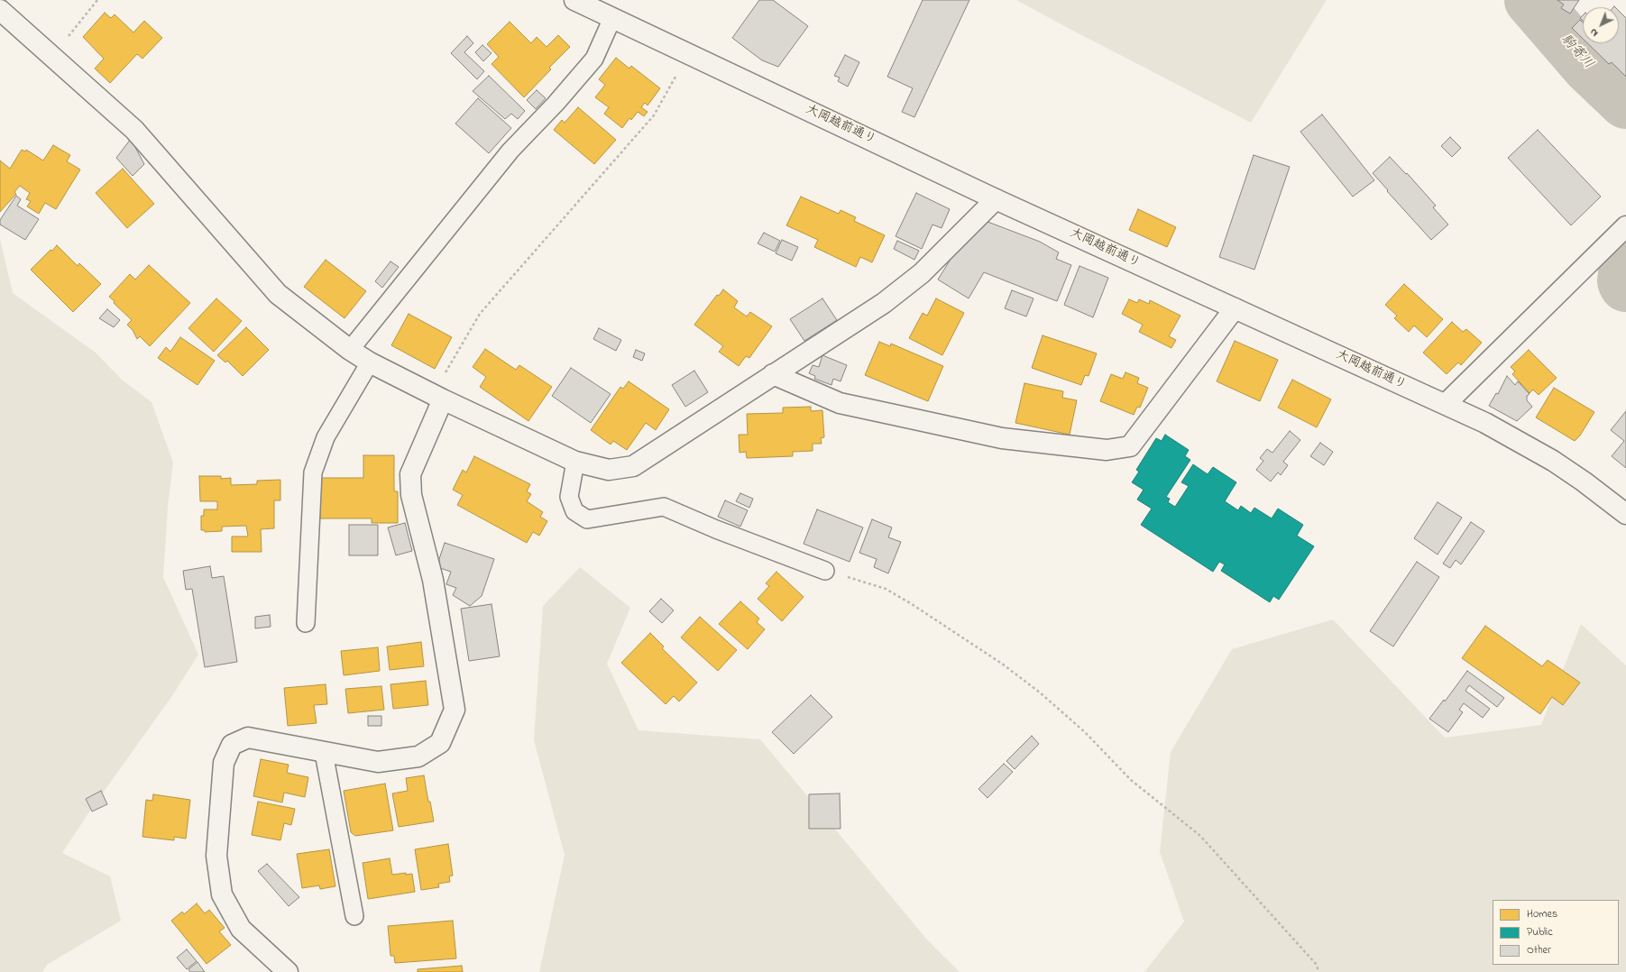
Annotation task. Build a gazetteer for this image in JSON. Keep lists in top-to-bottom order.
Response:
{
  "streets": {
    "street": ["大岡越前通り"]
  },
  "water": ["駒寄川"],
  "legend": ["Homes", "Public", "Other"],
  "north": "bottom left"
}
